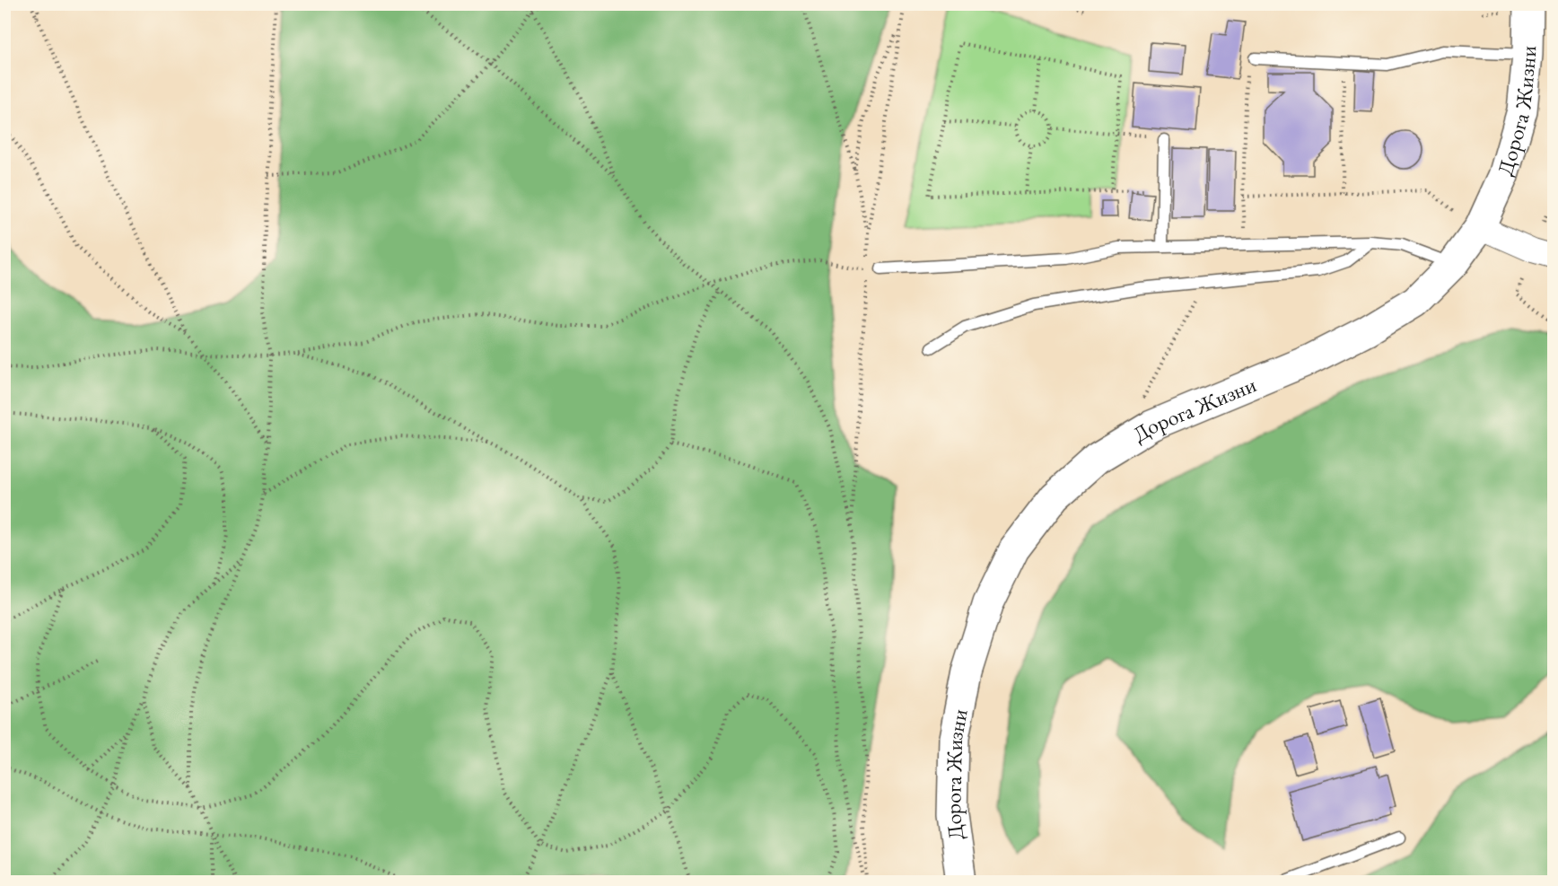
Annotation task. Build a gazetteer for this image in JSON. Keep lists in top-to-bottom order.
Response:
{
  "streets": {
    "main road": ["Дорога Жизни"]
  }
}
